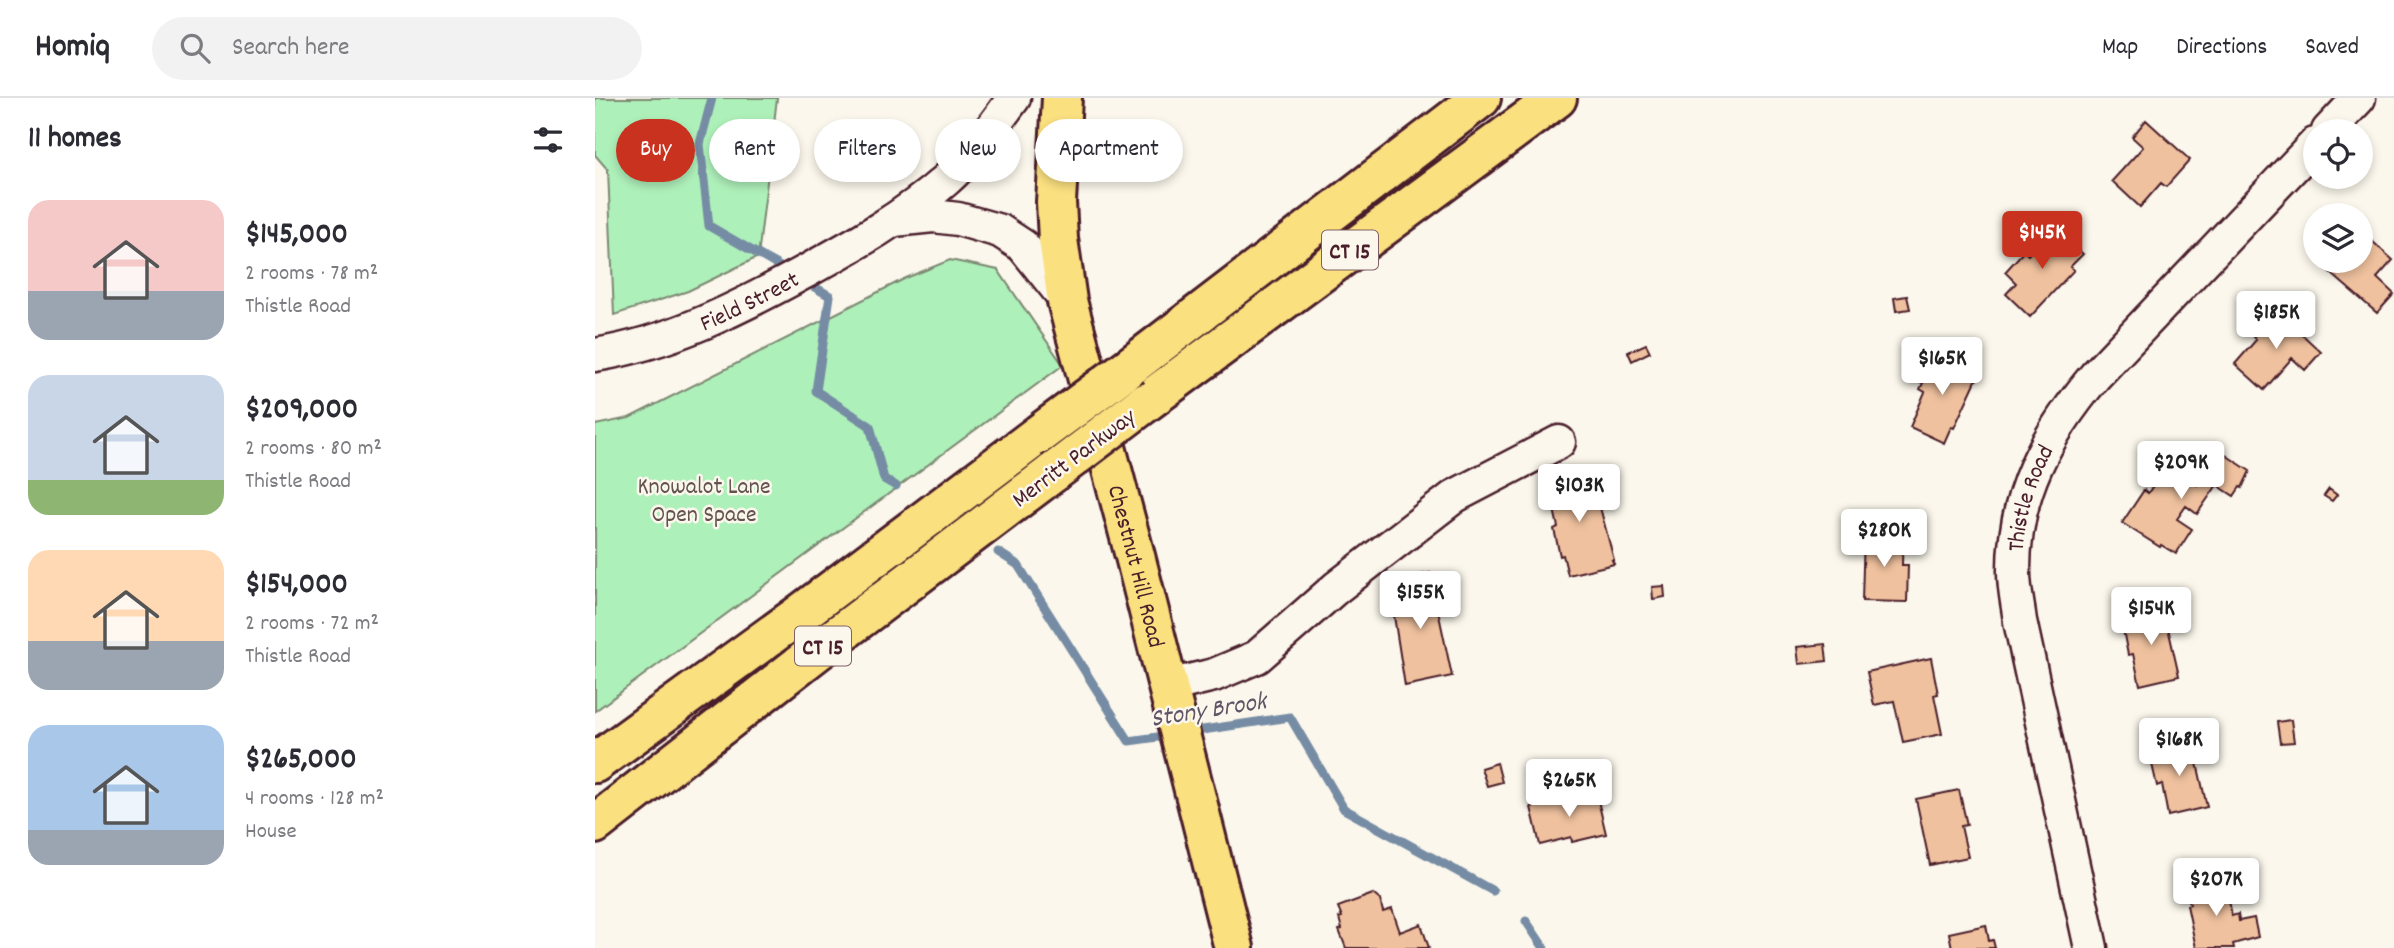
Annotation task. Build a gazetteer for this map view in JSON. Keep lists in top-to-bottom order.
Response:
{
  "streets": {
    "main road": ["CT 15", "Merritt Parkway", "Chestnut Hill Road"],
    "street": ["Field Street", "Thistle Road"]
  },
  "crossings": [
    ["Field Street", "Chestnut Hill Road"]
  ],
  "water": ["Stony Brook"],
  "parks": ["Knowalot Lane Open Space"],
  "page": {
    "header": "Homiq",
    "search": "Search here",
    "nav": ["Map", "Directions", "Saved"],
    "heading": "11 homes",
    "chip": [
      "Buy",
      "Rent",
      "Filters",
      "New",
      "Apartment"
    ],
    "list": [
      {
        "name": "$145,000",
        "note": "2 rooms · 78 m² · Thistle Road"
      },
      {
        "name": "$209,000",
        "note": "2 rooms · 80 m² · Thistle Road"
      },
      {
        "name": "$154,000",
        "note": "2 rooms · 72 m² · Thistle Road"
      },
      {
        "name": "$265,000",
        "note": "4 rooms · 128 m² · House"
      }
    ],
    "price": [
      "$145K",
      "$185K",
      "$165K",
      "$209K",
      "$103K",
      "$280K",
      "$155K",
      "$154K",
      "$168K",
      "$265K",
      "$207K"
    ]
  }
}
